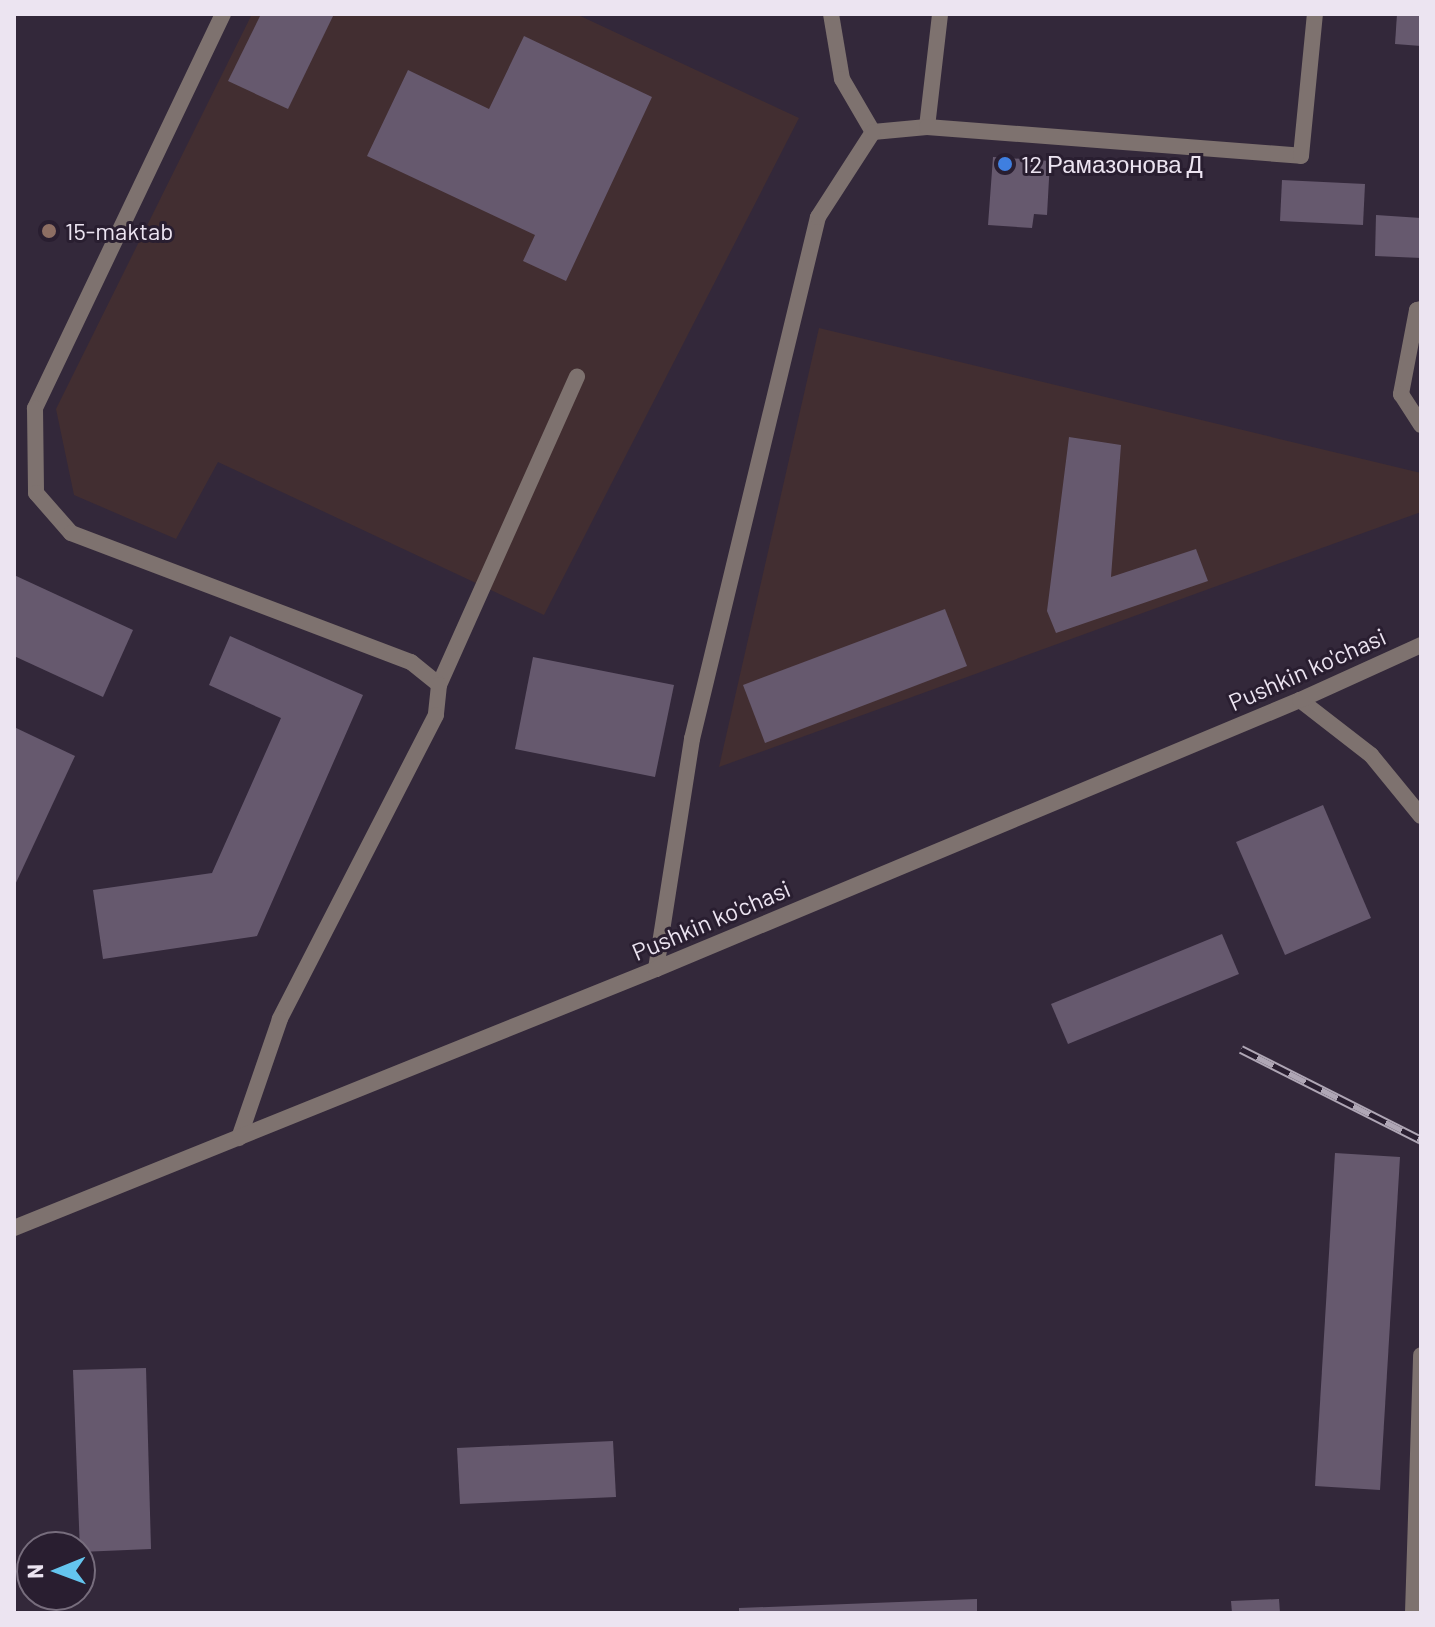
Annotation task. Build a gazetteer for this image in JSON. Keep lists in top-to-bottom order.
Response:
{
  "streets": {
    "street": ["Pushkin ko'chasi"]
  },
  "places": ["12 Рамазонова Д", "15-maktab"],
  "north": "left"
}
